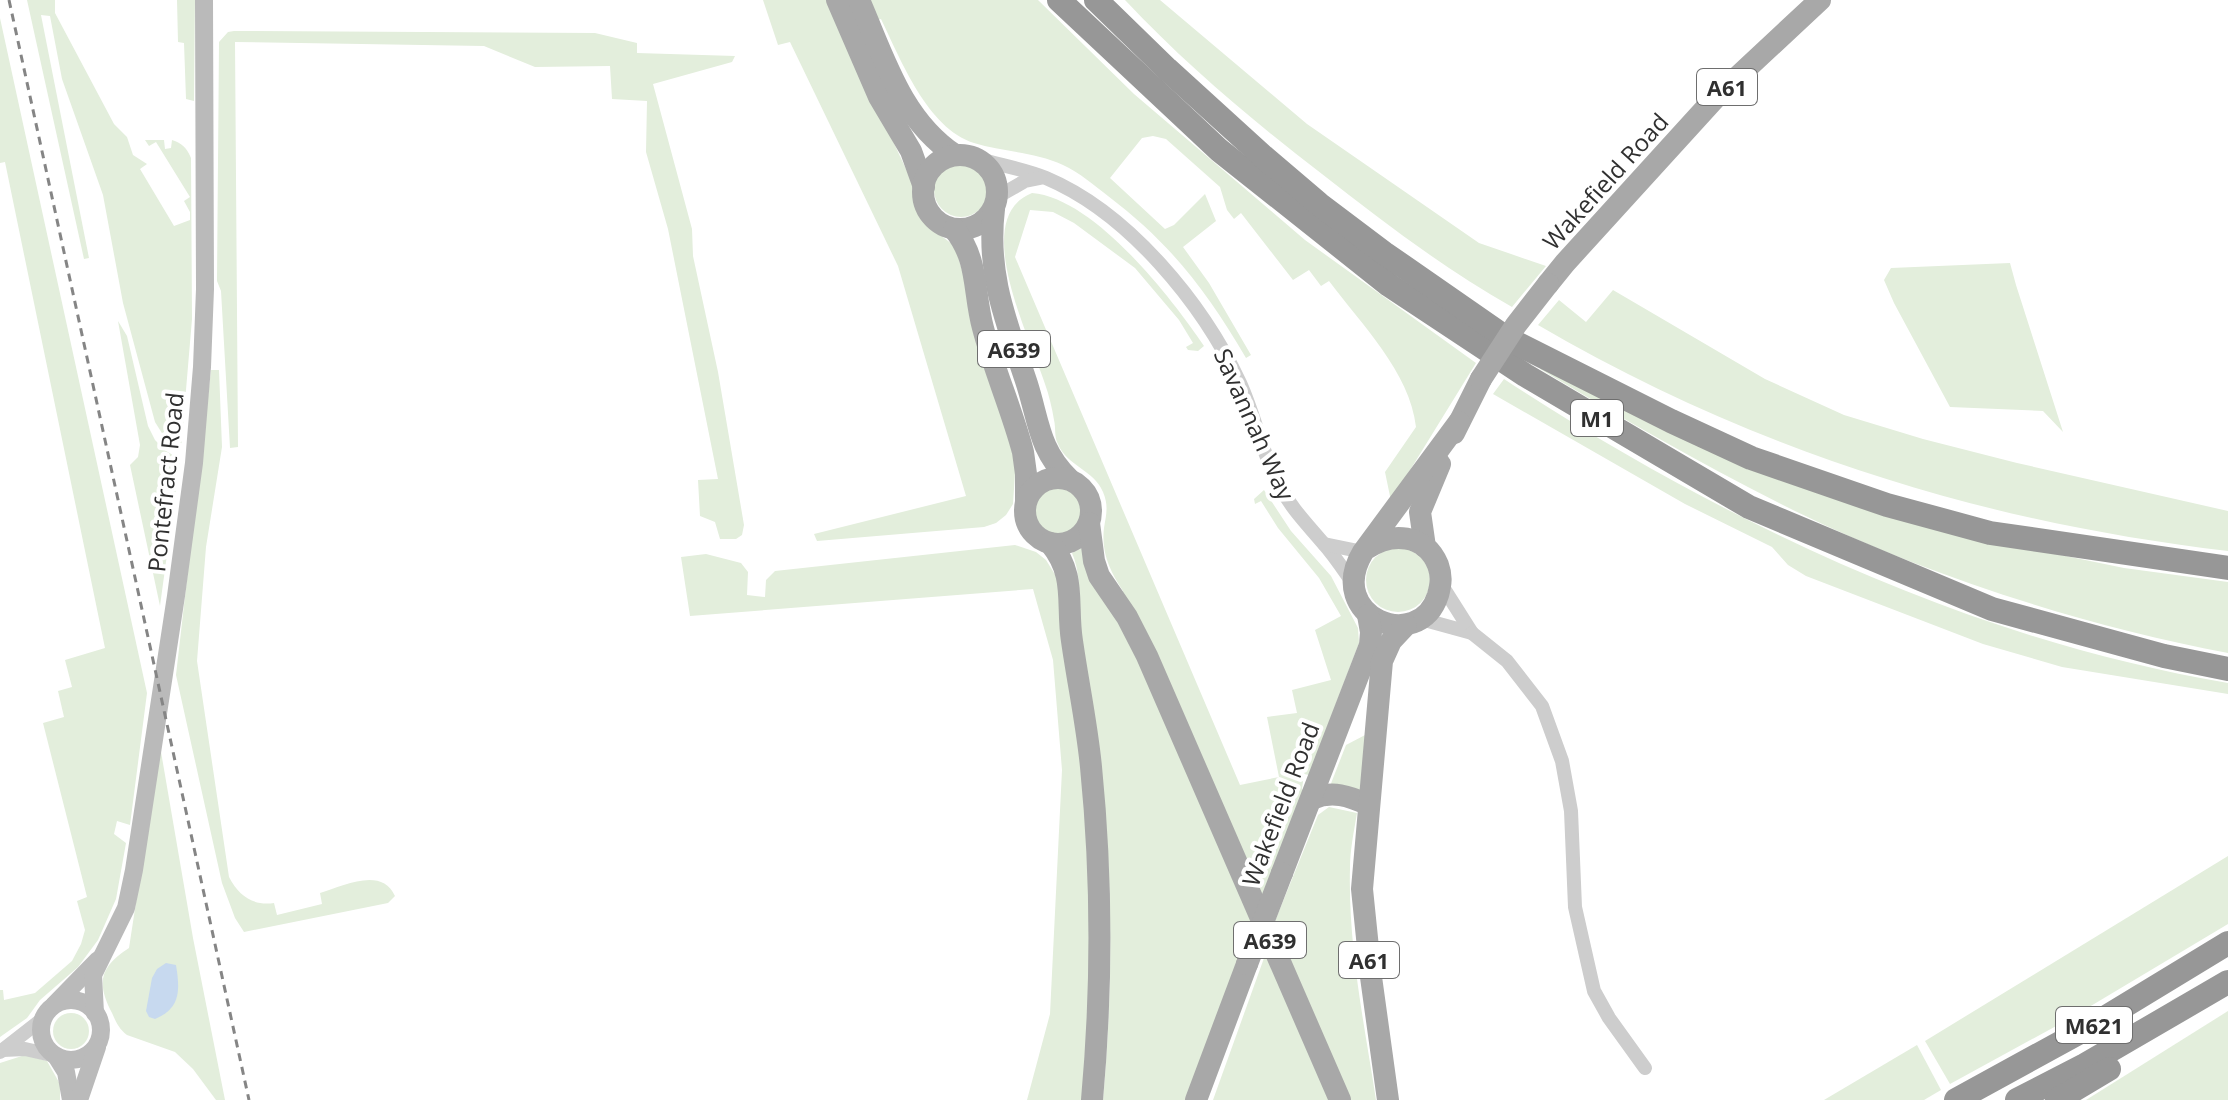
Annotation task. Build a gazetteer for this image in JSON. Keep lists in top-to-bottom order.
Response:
{
  "streets": {
    "highway": ["M1", "M621"],
    "main road": [
      "A61",
      "Wakefield Road",
      "A639",
      "Pontefract Road"
    ],
    "street": ["Savannah Way"]
  },
  "crossings": [
    ["A61", "Wakefield Road"],
    ["A61", "Savannah Way"],
    ["Wakefield Road", "Savannah Way"],
    ["A639", "Savannah Way"]
  ]
}
